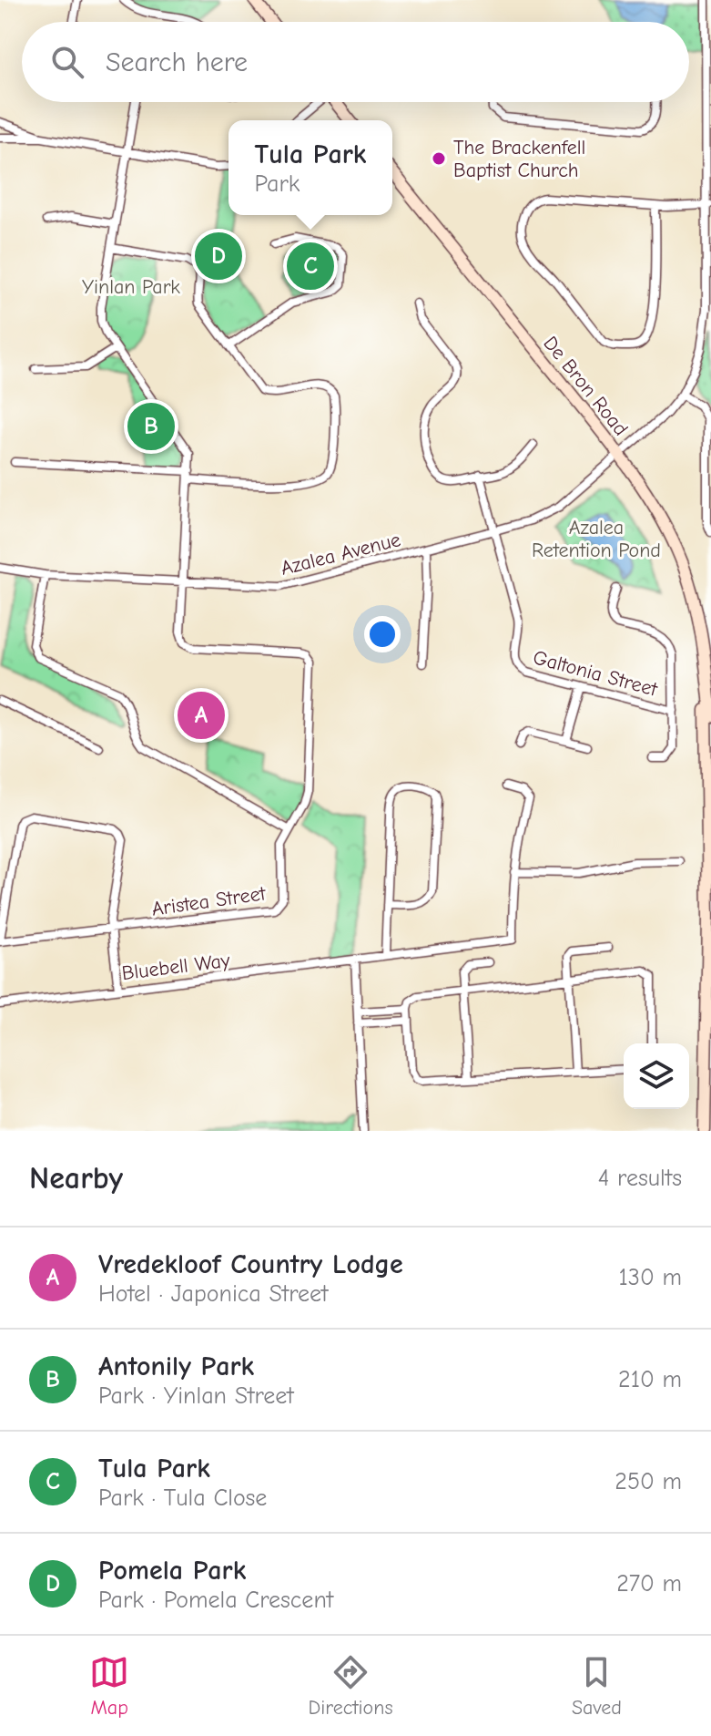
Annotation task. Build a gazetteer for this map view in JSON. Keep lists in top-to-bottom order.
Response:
{
  "streets": {
    "street": [
      "De Bron Road",
      "Azalea Avenue",
      "Galtonia Street",
      "Aristea Street",
      "Bluebell Way"
    ]
  },
  "crossings": [
    ["De Bron Road", "Azalea Avenue"],
    ["Azalea Avenue", "Galtonia Street"],
    ["Azalea Avenue", "Aristea Street"]
  ],
  "parks": ["Yinlan Park", "Azalea Retention Pond"],
  "places": ["The Brackenfell Baptist Church"],
  "page": {
    "search": "Search here",
    "popup": ["Tula Park", "Park"],
    "pins": [
      "D",
      "C",
      "B",
      "A"
    ],
    "heading": ["Nearby", "4 results"],
    "list": [
      {
        "mark": "A",
        "name": "Vredekloof Country Lodge",
        "note": "Hotel · Japonica Street",
        "value": "130 m"
      },
      {
        "mark": "B",
        "name": "Antonily Park",
        "note": "Park · Yinlan Street",
        "value": "210 m"
      },
      {
        "mark": "C",
        "name": "Tula Park",
        "note": "Park · Tula Close",
        "value": "250 m"
      },
      {
        "mark": "D",
        "name": "Pomela Park",
        "note": "Park · Pomela Crescent",
        "value": "270 m"
      }
    ],
    "nav": ["Map", "Directions", "Saved"]
  }
}
